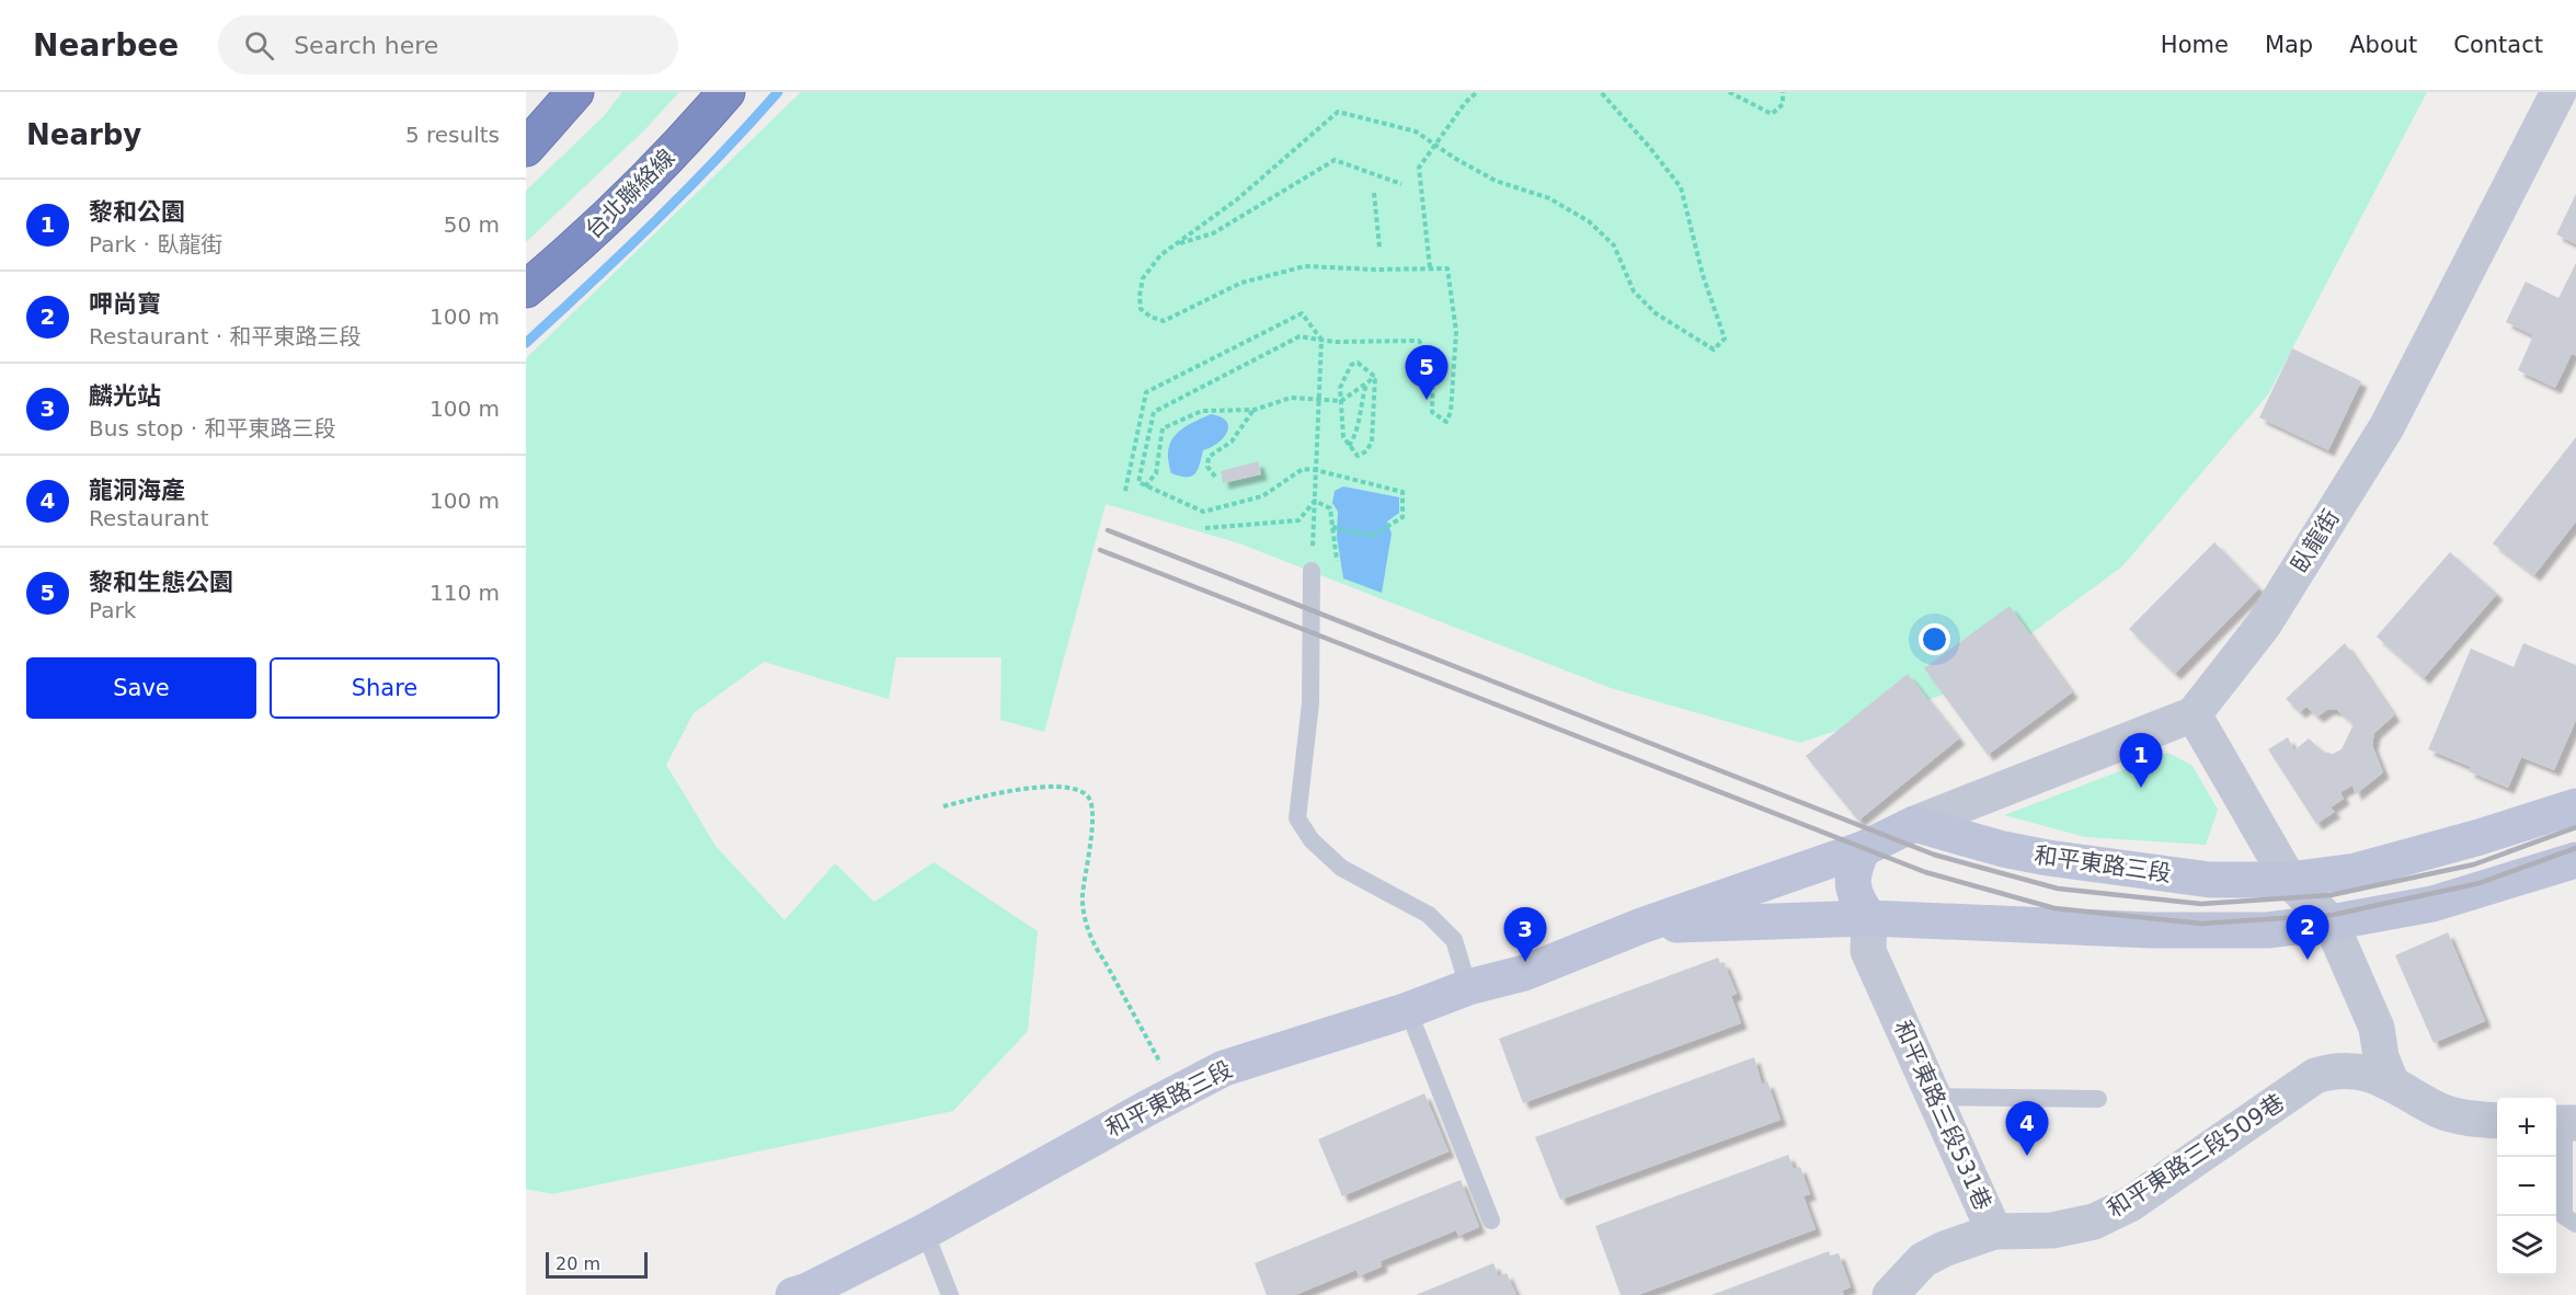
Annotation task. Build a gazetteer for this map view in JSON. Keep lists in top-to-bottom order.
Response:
{
  "streets": {
    "highway": ["台北聯絡線"],
    "main road": ["和平東路三段"],
    "street": ["臥龍街", "和平東路三段531巷", "和平東路三段509巷"]
  },
  "crossings": [
    ["和平東路三段", "和平東路三段531巷"],
    ["和平東路三段531巷", "和平東路三段509巷"]
  ],
  "scale_bar": "20 m",
  "page": {
    "header": "Nearbee",
    "search": "Search here",
    "nav": [
      "Home",
      "Map",
      "About",
      "Contact"
    ],
    "heading": ["Nearby", "5 results"],
    "list": [
      {
        "mark": "1",
        "name": "黎和公園",
        "note": "Park · 臥龍街",
        "value": "50 m"
      },
      {
        "mark": "2",
        "name": "呷尚寶",
        "note": "Restaurant · 和平東路三段",
        "value": "100 m"
      },
      {
        "mark": "3",
        "name": "麟光站",
        "note": "Bus stop · 和平東路三段",
        "value": "100 m"
      },
      {
        "mark": "4",
        "name": "龍洞海產",
        "note": "Restaurant",
        "value": "100 m"
      },
      {
        "mark": "5",
        "name": "黎和生態公園",
        "note": "Park",
        "value": "110 m"
      }
    ],
    "pins": [
      "5",
      "1",
      "2",
      "3",
      "4"
    ],
    "buttons": ["Save", "Share"],
    "map_buttons": ["+", "−"],
    "scale": "20 m"
  }
}
